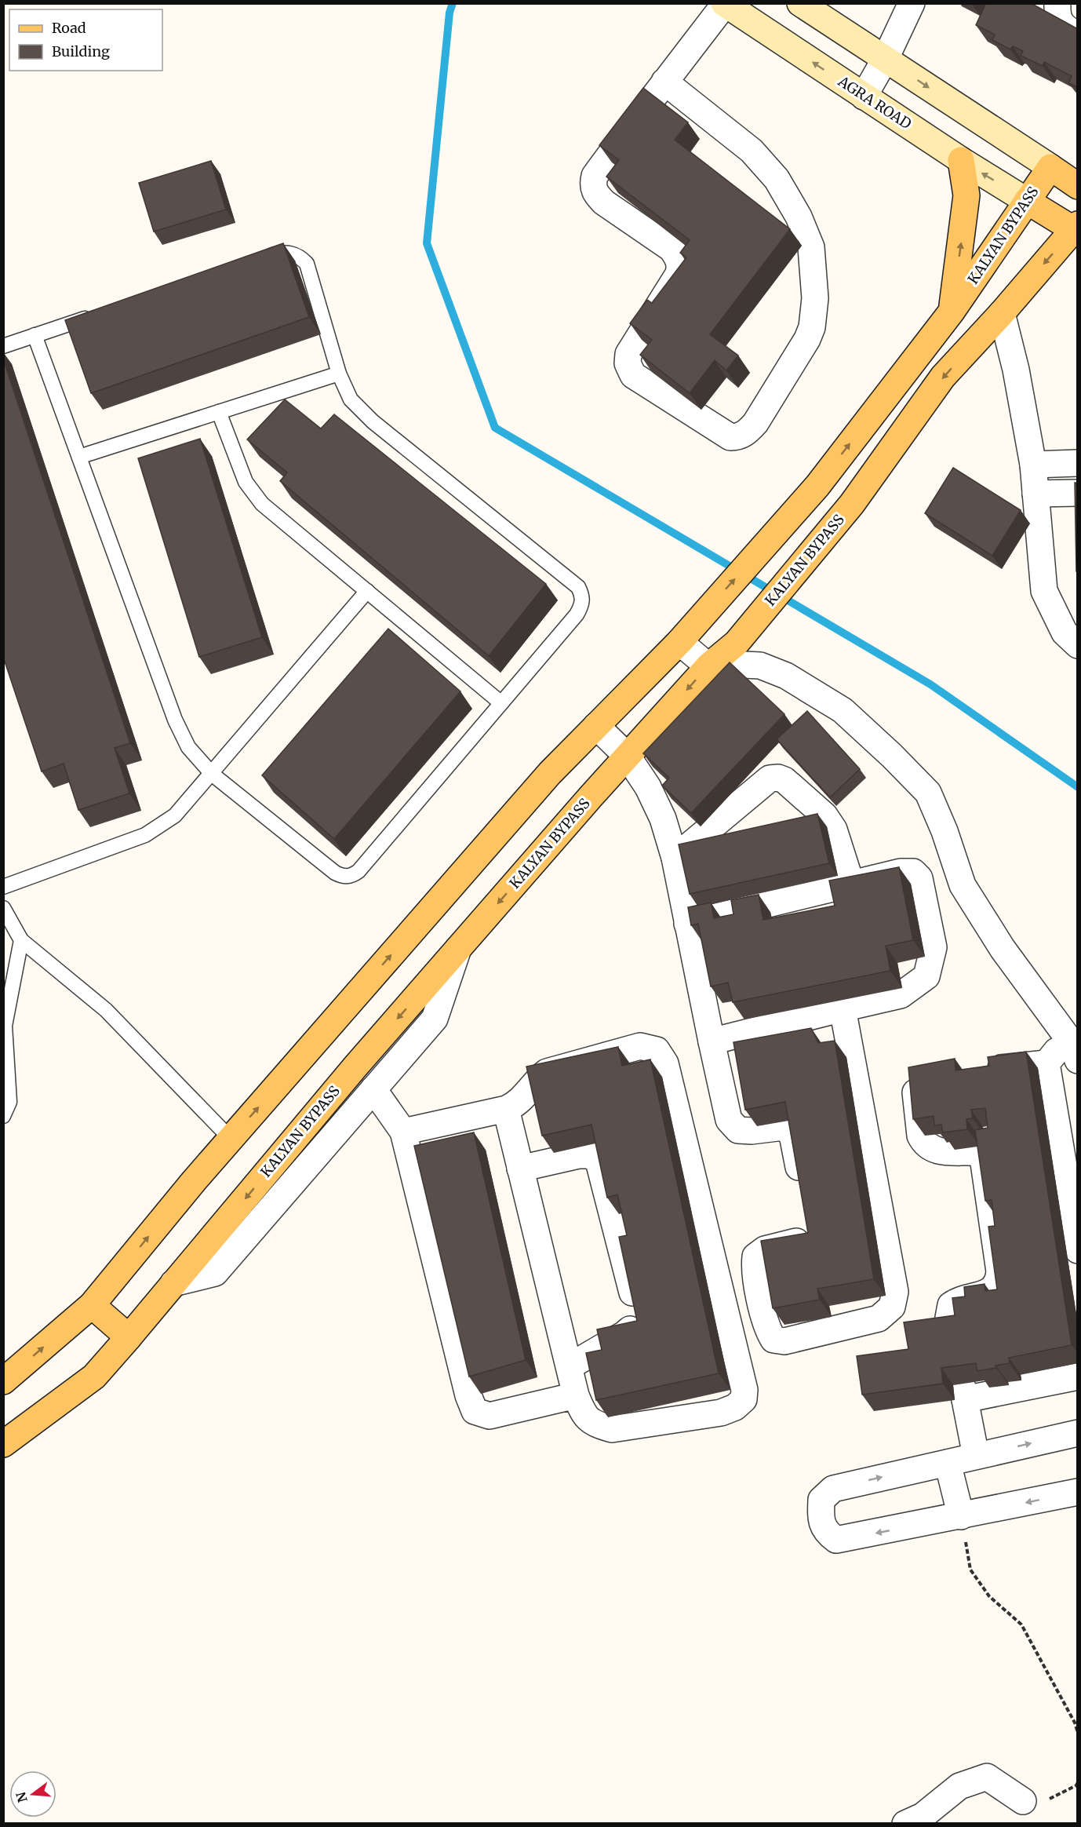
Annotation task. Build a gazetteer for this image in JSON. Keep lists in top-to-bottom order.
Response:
{
  "streets": {
    "main road": ["AGRA ROAD", "KALYAN BYPASS"]
  },
  "crossings": [
    ["AGRA ROAD", "KALYAN BYPASS"]
  ],
  "legend": ["Road", "Building"],
  "north": "left"
}
